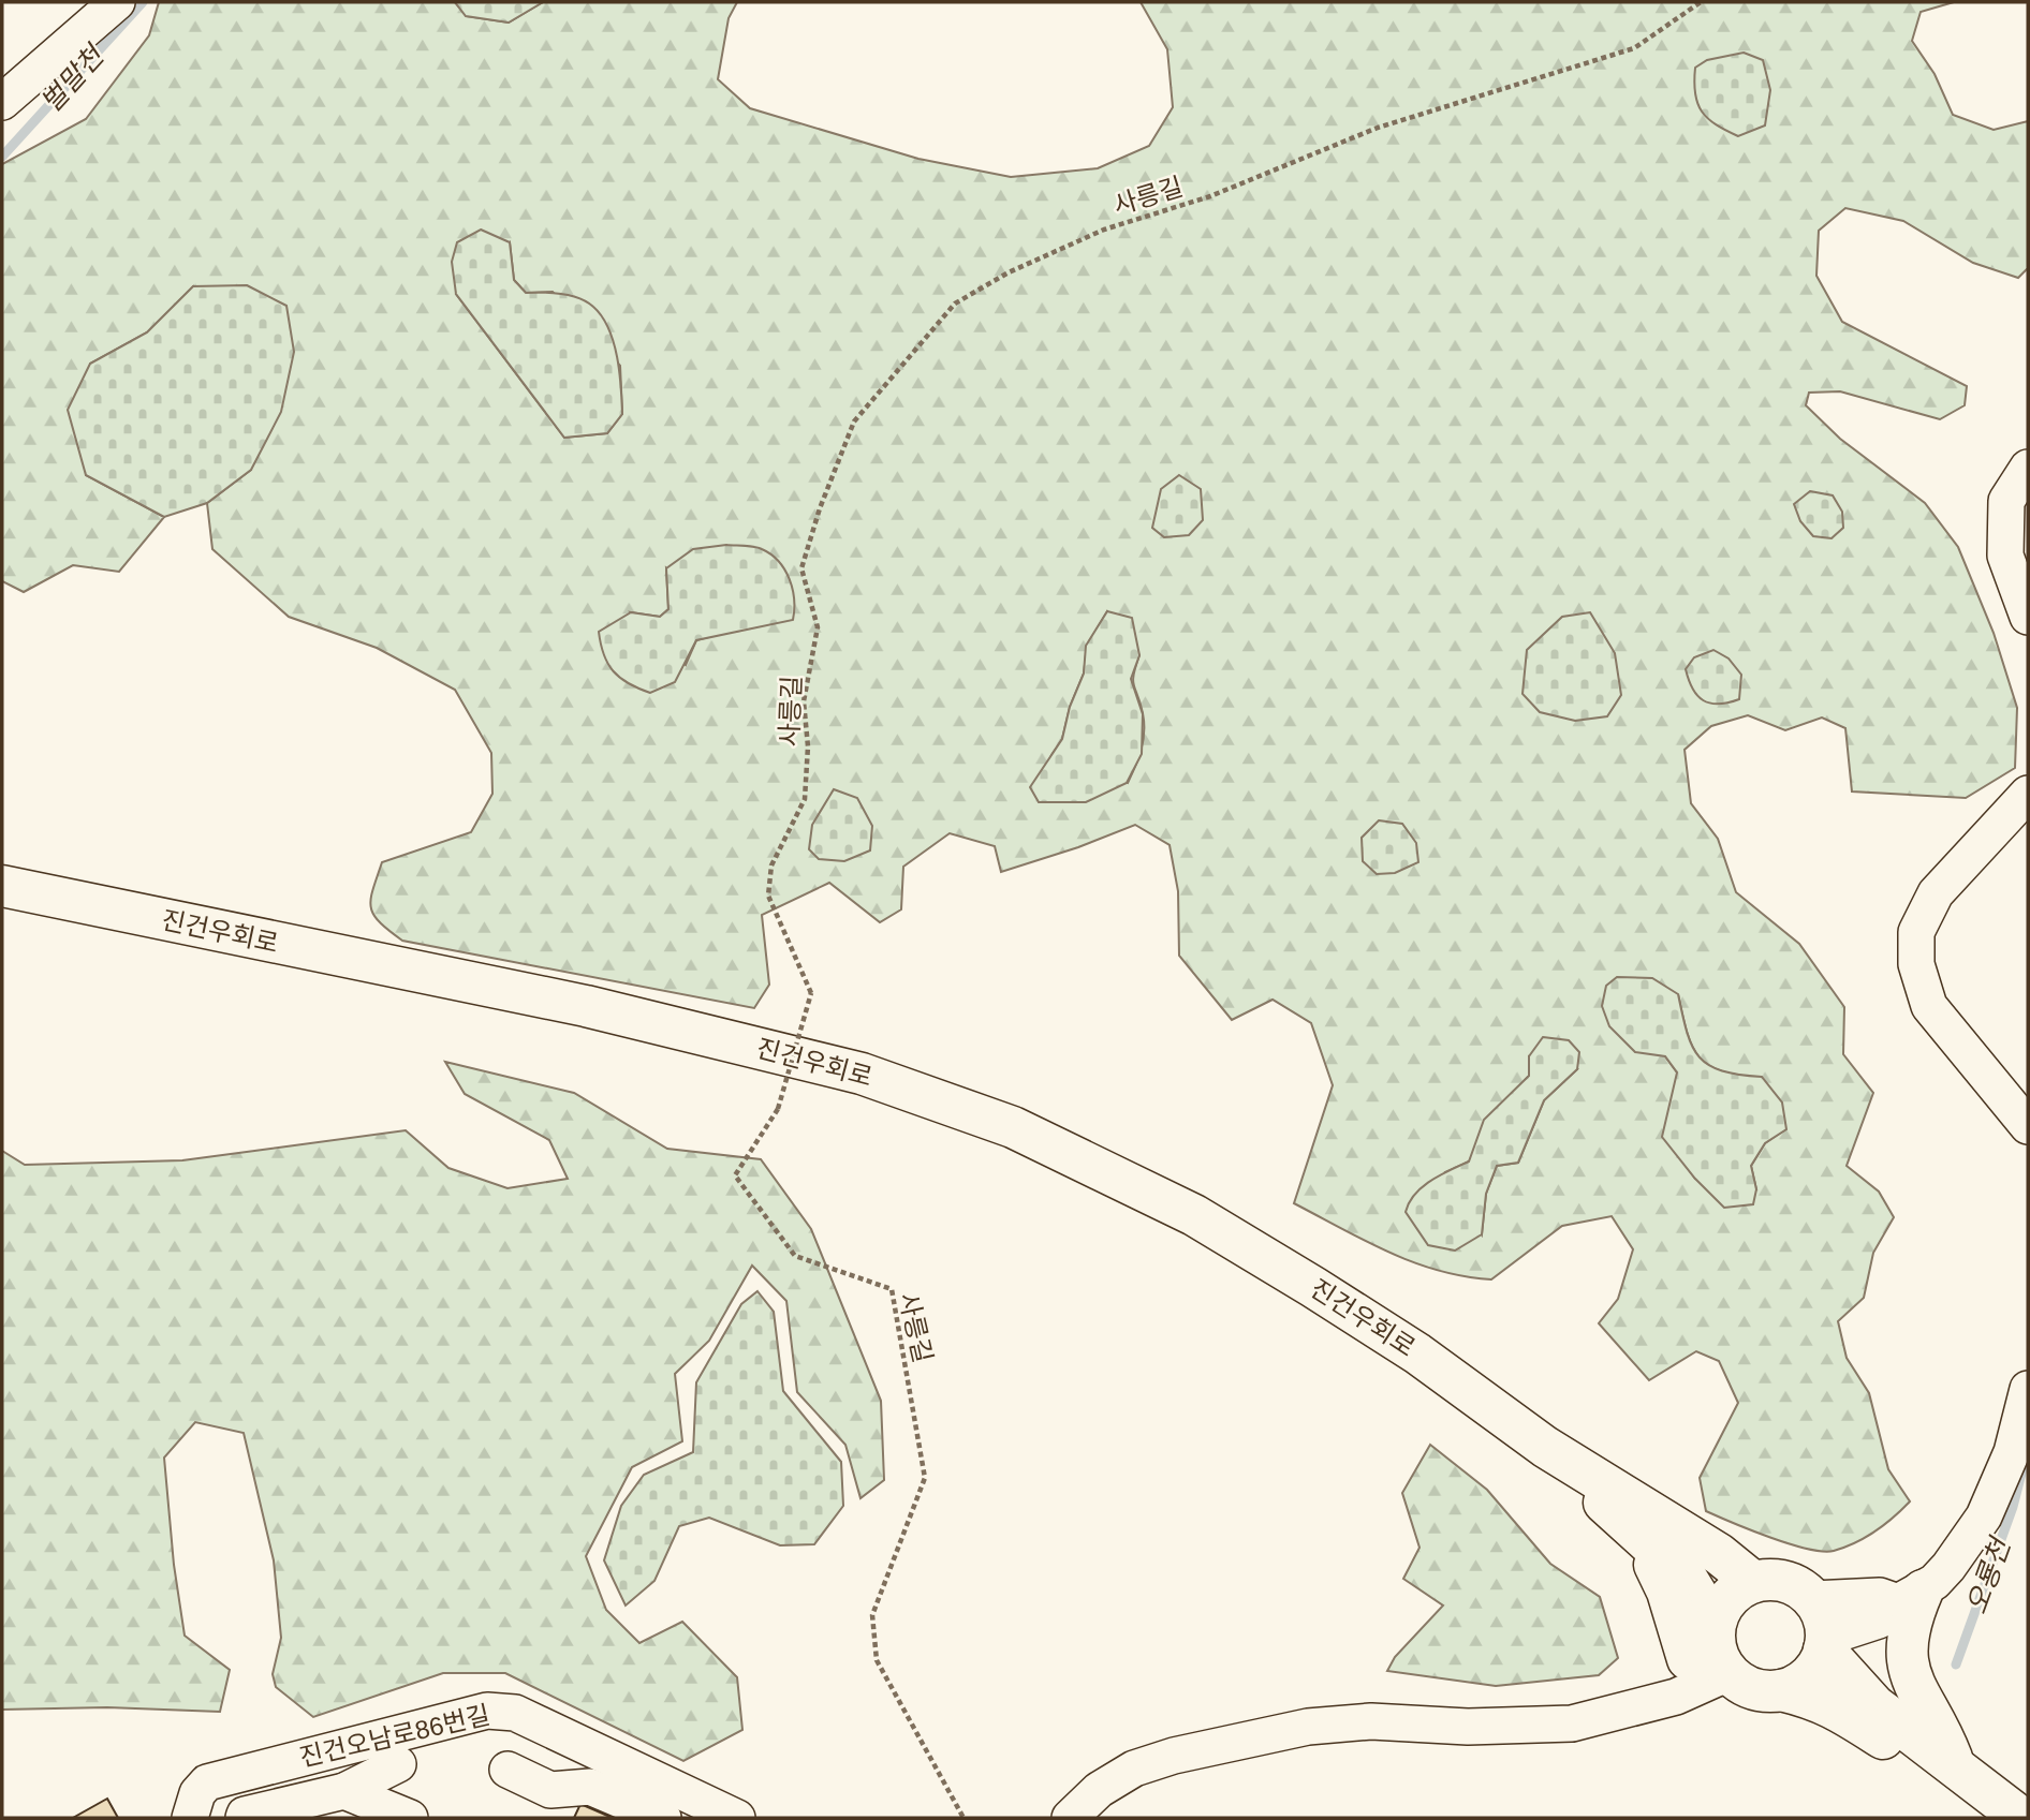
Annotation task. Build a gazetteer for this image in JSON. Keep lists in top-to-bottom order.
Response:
{
  "streets": {
    "main road": ["진건우회로"],
    "street": ["진건오남로86번길"],
    "path": ["사릉길"]
  },
  "water": ["벌말천", "오룡천"]
}
